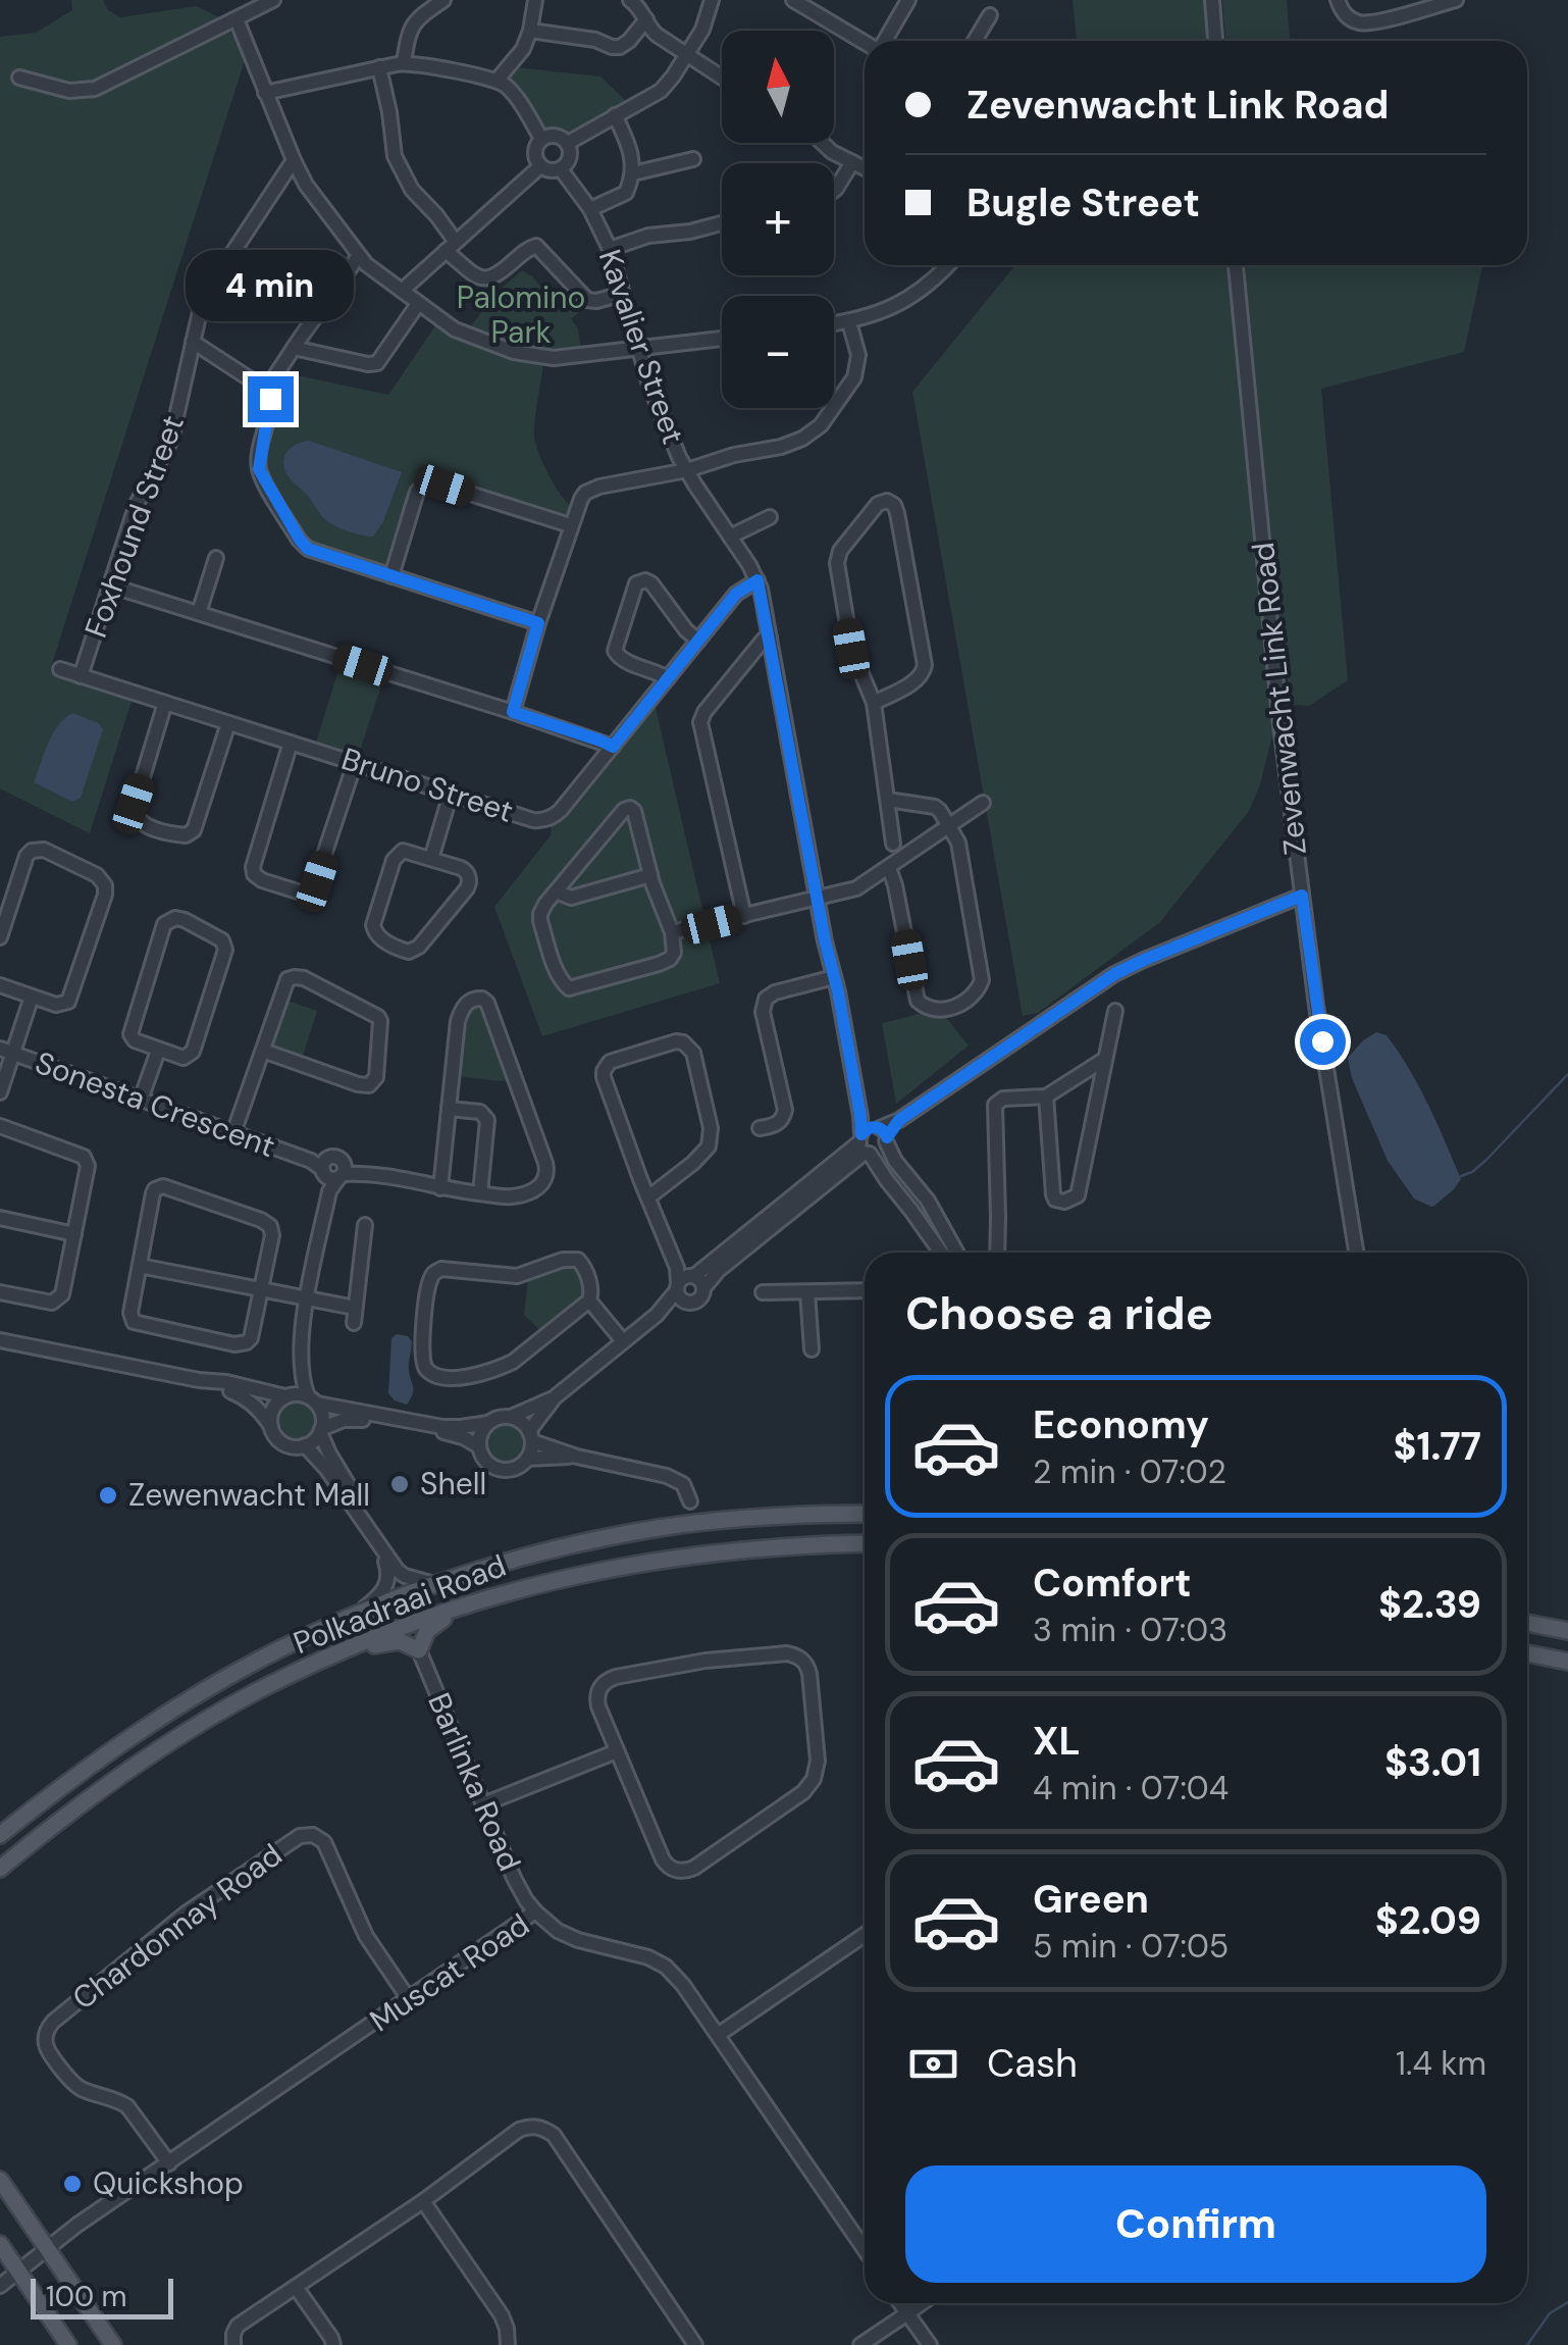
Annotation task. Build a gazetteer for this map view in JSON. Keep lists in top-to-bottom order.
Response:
{
  "streets": {
    "main road": ["Polkadraai Road"],
    "street": [
      "Kavalier Street",
      "Foxhound Street",
      "Zevenwacht Link Road",
      "Bruno Street",
      "Sonesta Crescent",
      "Barlinka Road",
      "Chardonnay Road",
      "Muscat Road"
    ]
  },
  "crossings": [
    ["Kavalier Street", "Bruno Street"],
    ["Foxhound Street", "Bruno Street"],
    ["Barlinka Road", "Muscat Road"],
    ["Chardonnay Road", "Muscat Road"]
  ],
  "parks": ["Palomino Park"],
  "places": ["Shell", "Zewenwacht Mall", "Quickshop"],
  "scale_bar": "100 m",
  "north": "top",
  "page": {
    "map_buttons": ["+", "−"],
    "banner": ["Zevenwacht Link Road", "Bugle Street"],
    "bubble": "4 min",
    "heading": "Choose a ride",
    "list": [
      {
        "name": "Economy",
        "note": "2 min · 07:02",
        "value": "$1.77"
      },
      {
        "name": "Comfort",
        "note": "3 min · 07:03",
        "value": "$2.39"
      },
      {
        "name": "XL",
        "note": "4 min · 07:04",
        "value": "$3.01"
      },
      {
        "name": "Green",
        "note": "5 min · 07:05",
        "value": "$2.09"
      }
    ],
    "pay": ["Cash", "1.4 km"],
    "buttons": "Confirm",
    "scale": "100 m"
  }
}
